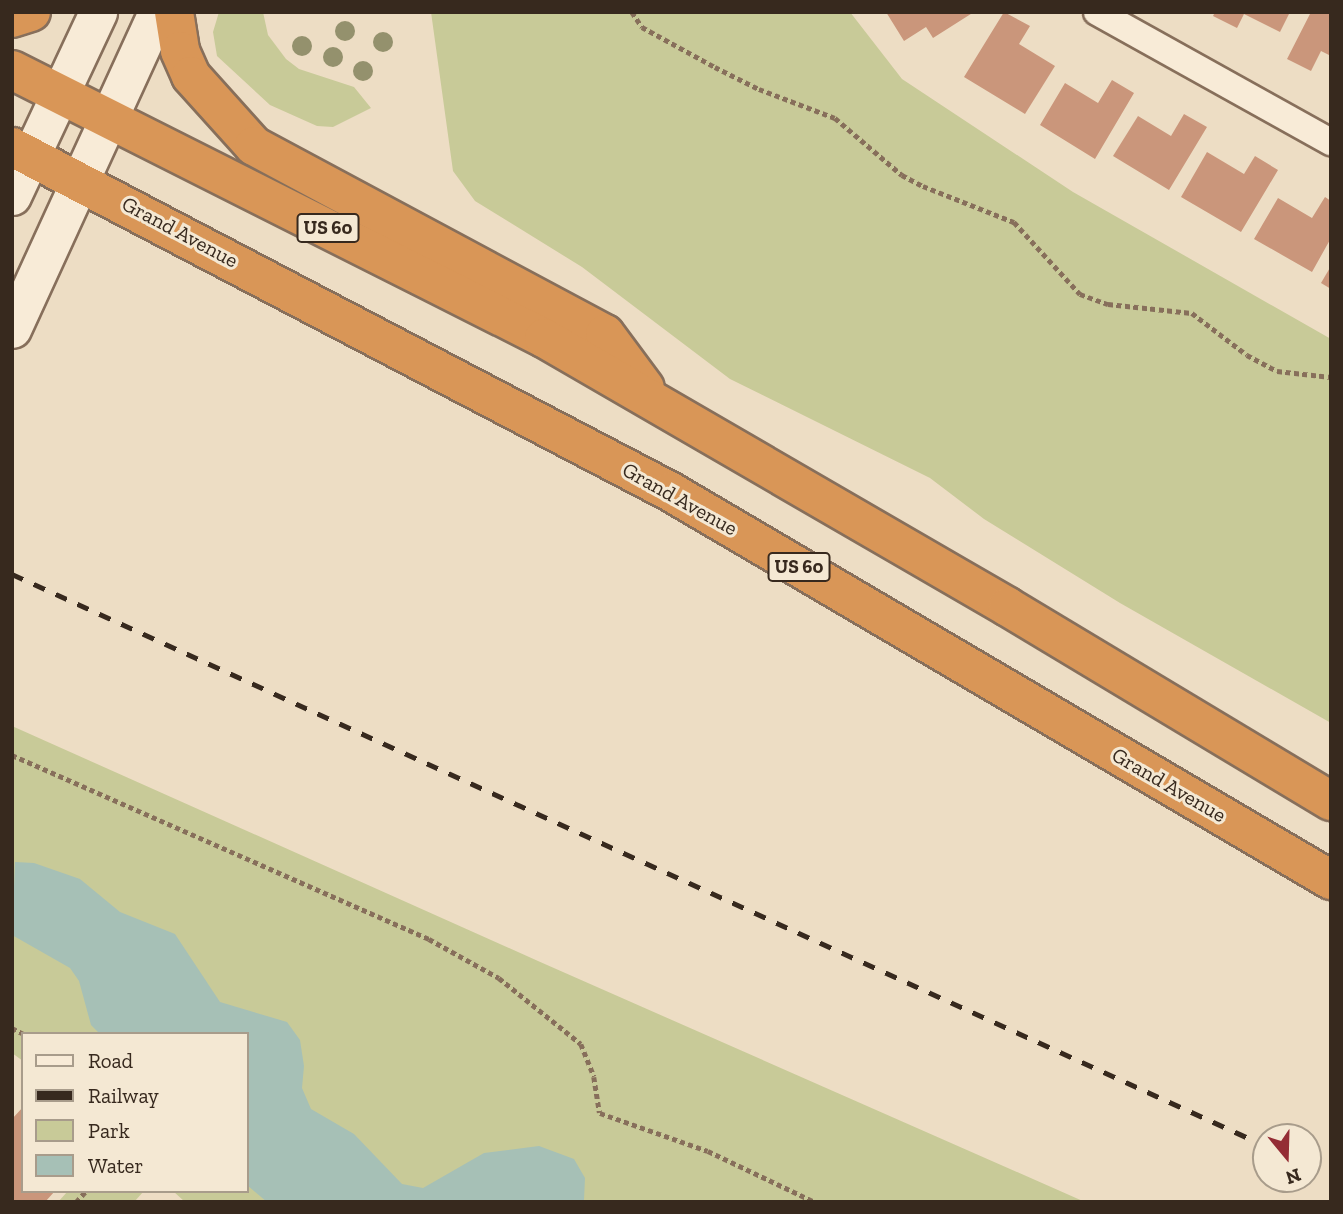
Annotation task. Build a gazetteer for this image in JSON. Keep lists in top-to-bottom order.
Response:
{
  "streets": {
    "highway": ["US 60", "Grand Avenue"]
  },
  "legend": [
    "Road",
    "Railway",
    "Park",
    "Water"
  ],
  "north": "bottom"
}
